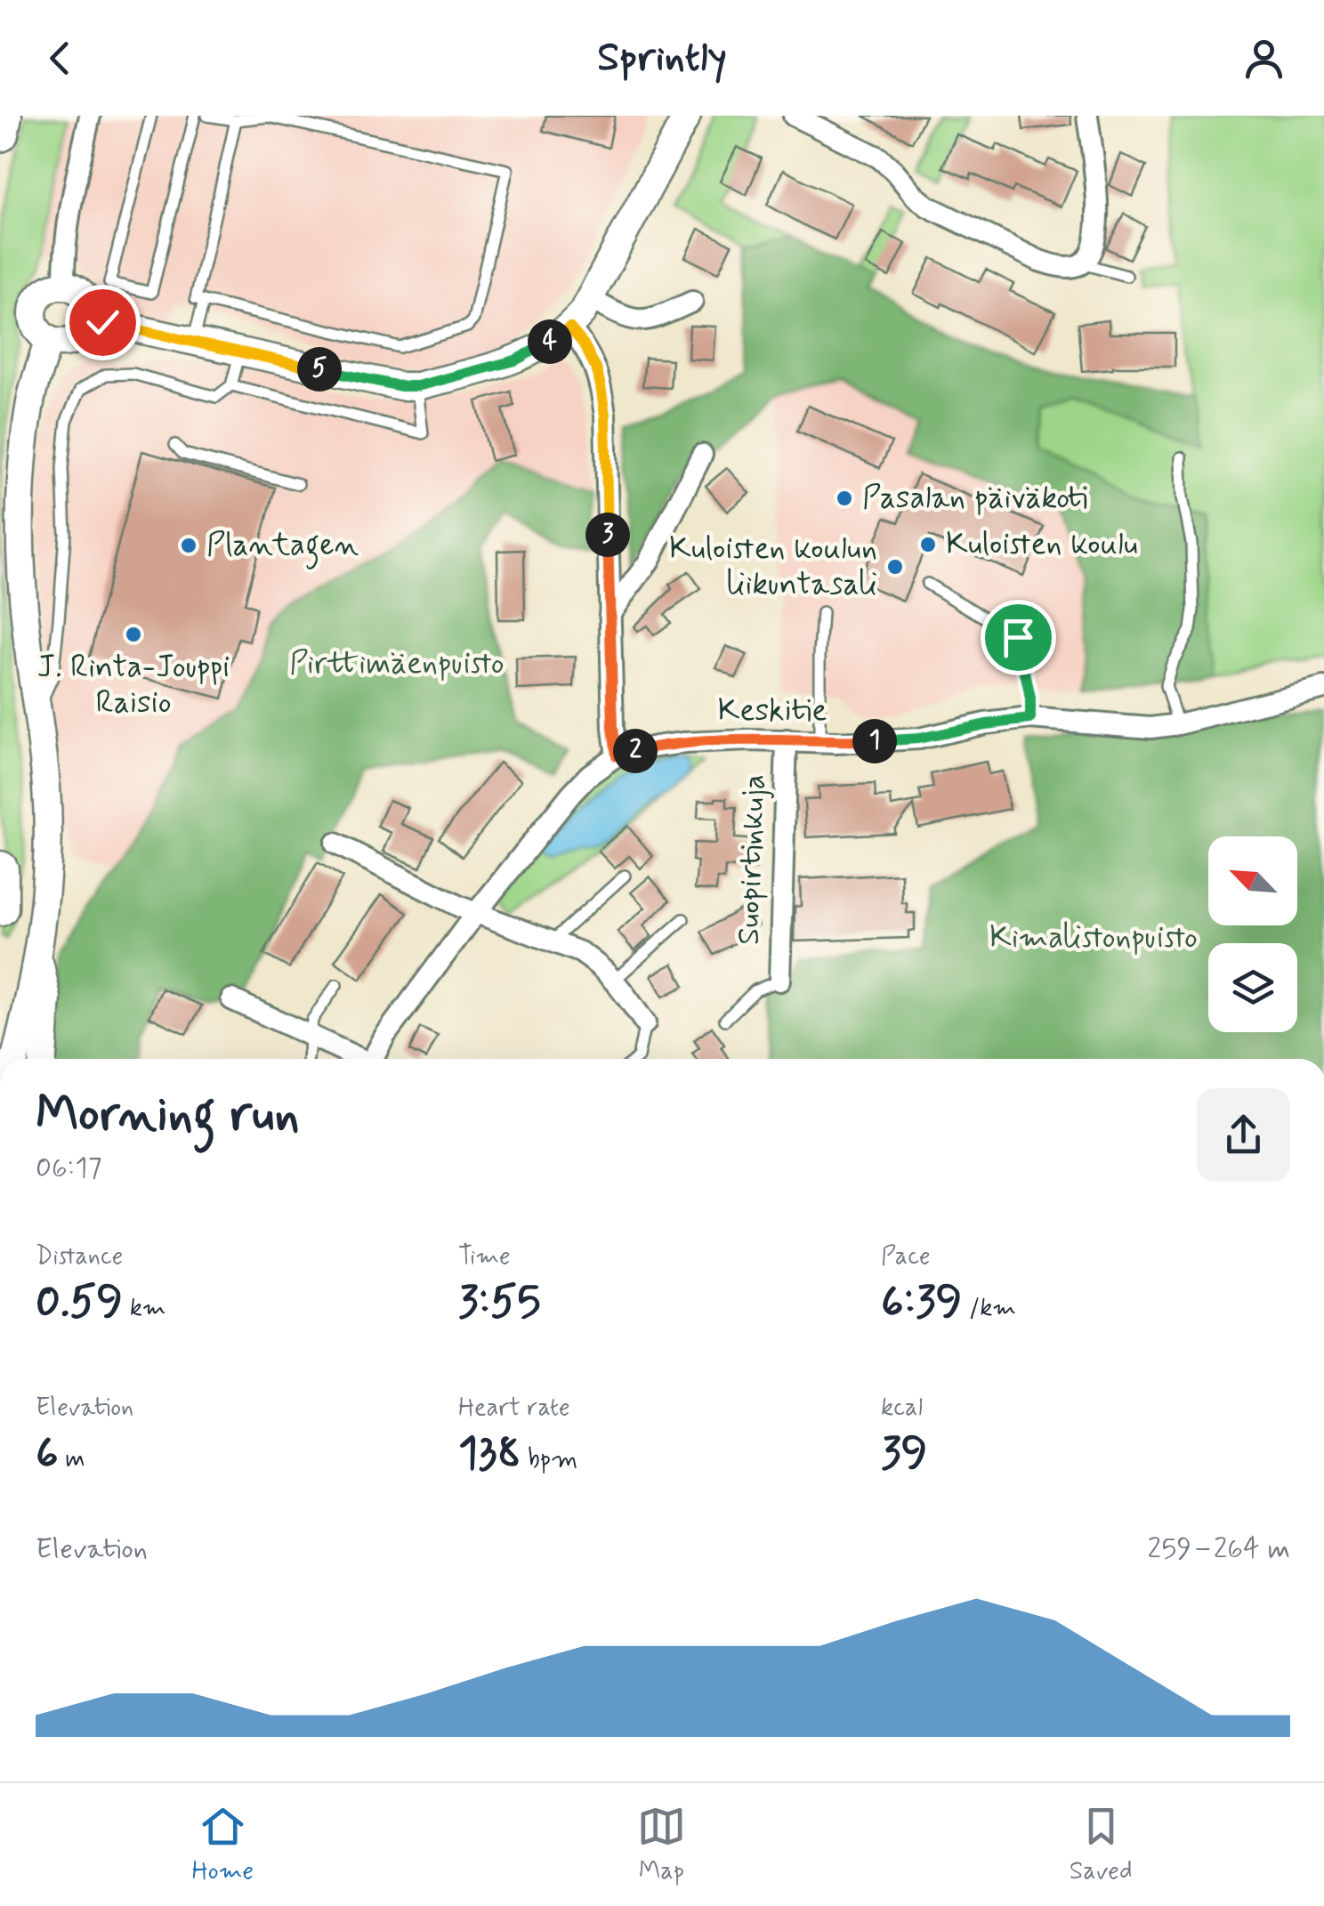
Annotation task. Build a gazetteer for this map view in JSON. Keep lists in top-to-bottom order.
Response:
{
  "streets": {
    "street": ["Keskitie", "Suopirtinkuja"]
  },
  "crossings": [
    ["Keskitie", "Suopirtinkuja"]
  ],
  "parks": ["Pirttimäenpuisto", "Kimalistonpuisto"],
  "places": [
    "Pasalan päiväkoti",
    "Kuloisten koulu",
    "Plantagen",
    "Kuloisten koulun liikuntasali",
    "J. Rinta-Jouppi Raisio"
  ],
  "north": "top left",
  "page": {
    "header": "Sprintly",
    "pins": [
      "4",
      "5",
      "3",
      "1",
      "2"
    ],
    "heading": ["Morning run", "06:17"],
    "stats": [
      ["Distance", "0.59 km"],
      ["Time", "3:55"],
      ["Pace", "6:39 /km"],
      ["Elevation", "6 m"],
      ["Heart rate", "138 bpm"],
      ["kcal", "39"]
    ],
    "chart": ["Elevation", "259–264 m"],
    "tabs": ["Home", "Map", "Saved"]
  }
}
